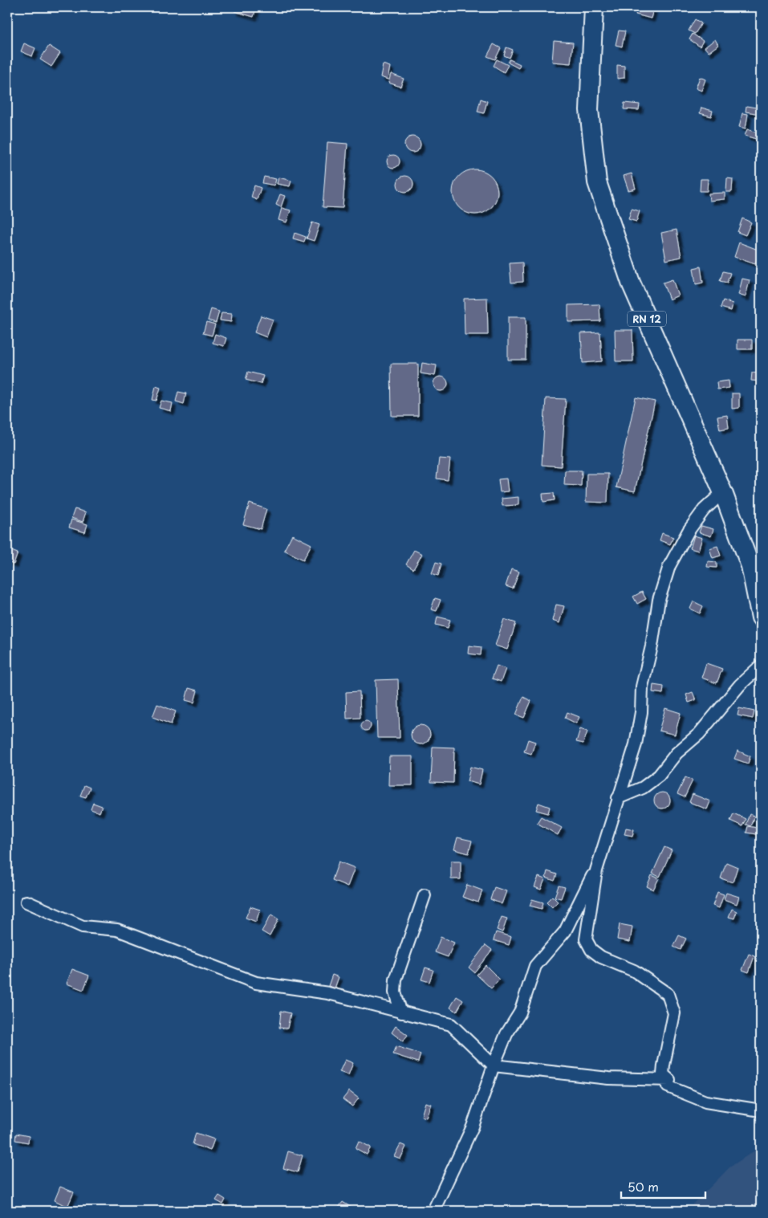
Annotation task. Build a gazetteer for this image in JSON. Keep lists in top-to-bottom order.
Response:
{
  "streets": {
    "main road": ["RN 12"]
  },
  "scale_bar": "50 m"
}
